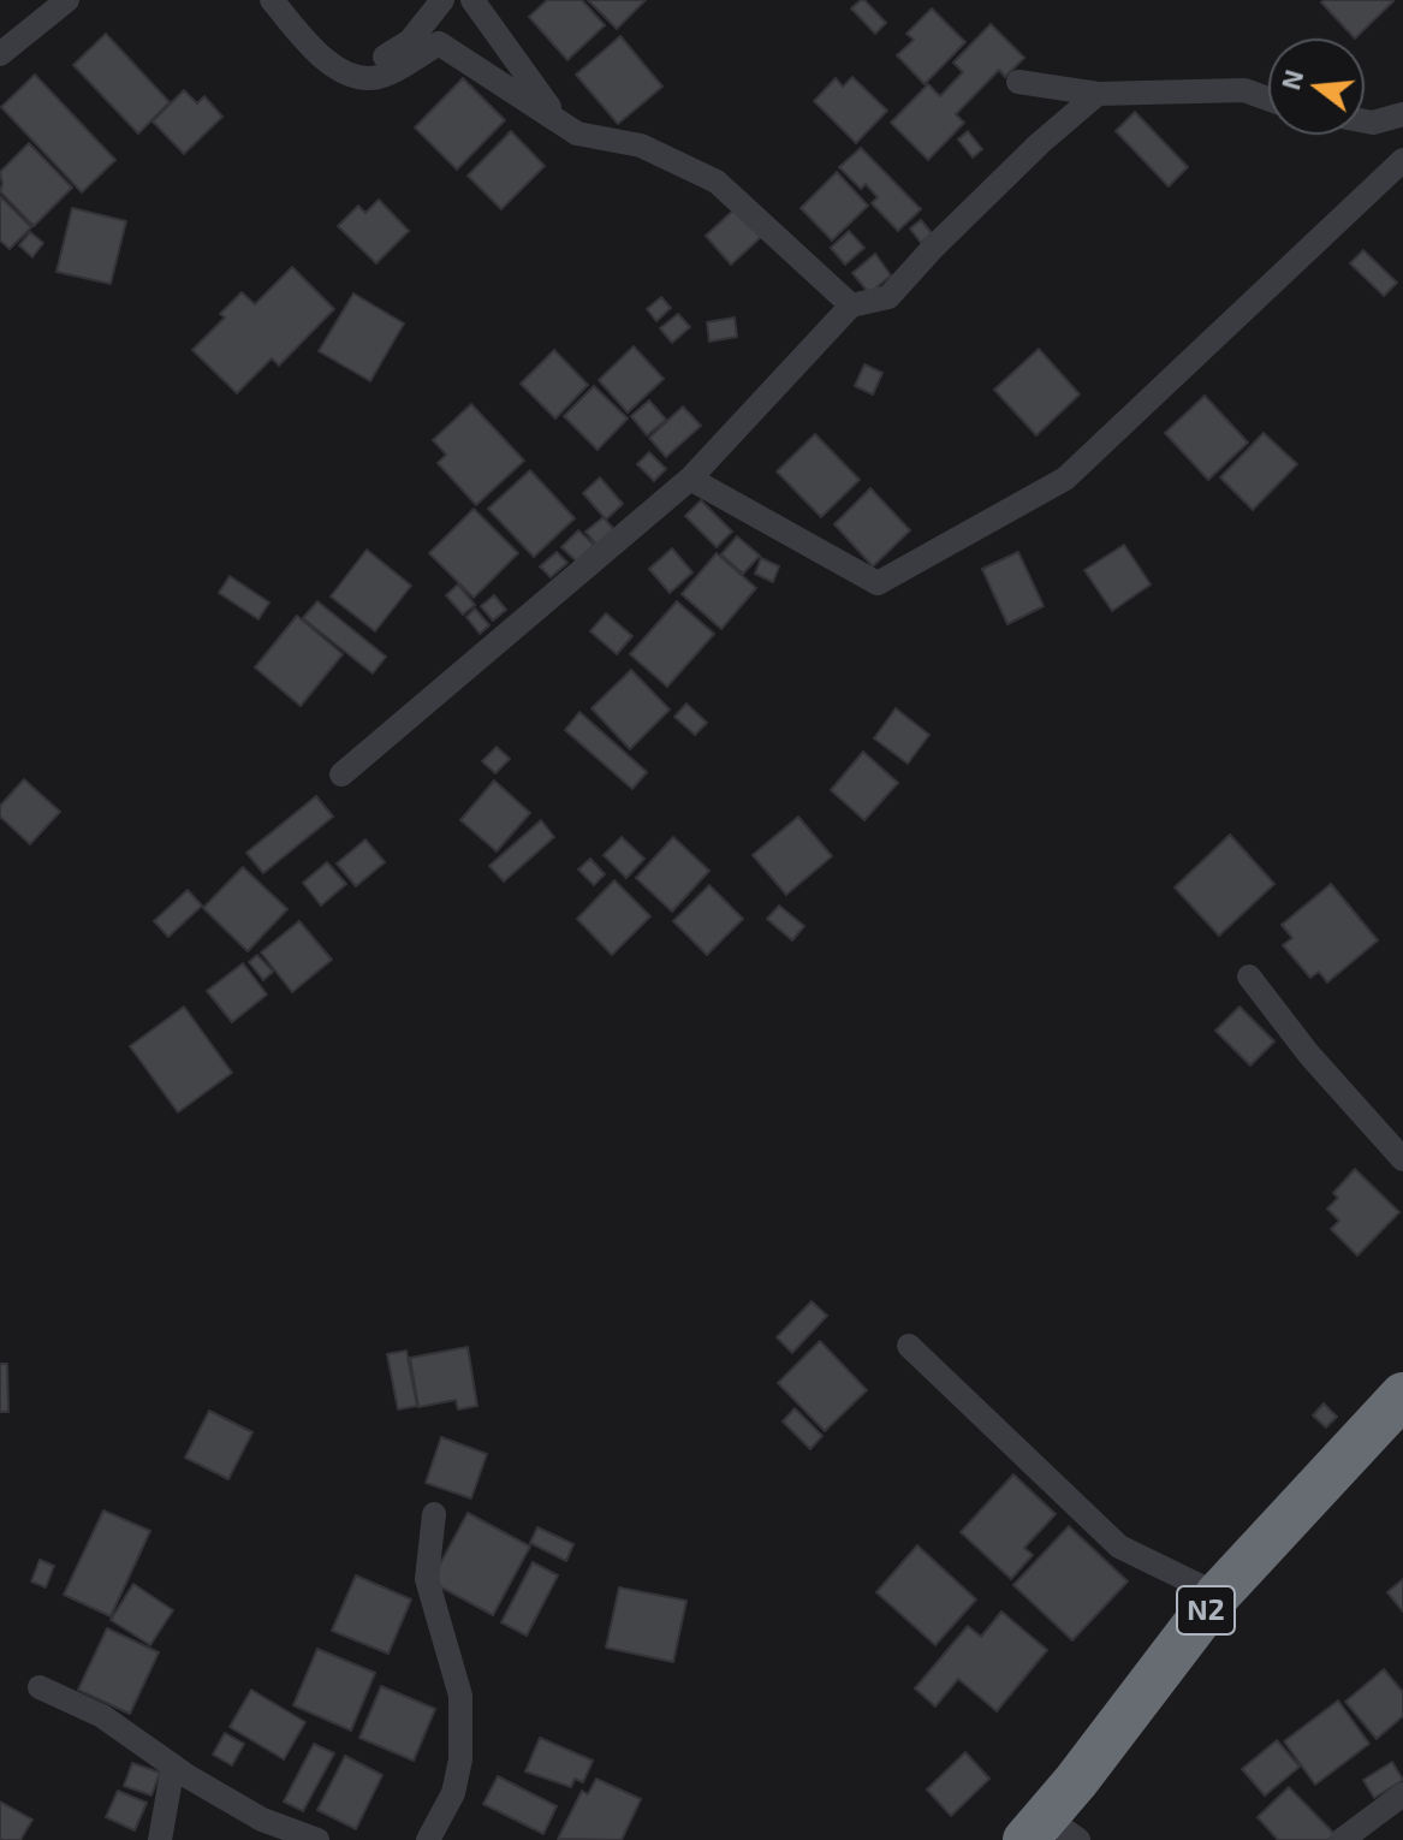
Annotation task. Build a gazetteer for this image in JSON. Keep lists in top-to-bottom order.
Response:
{
  "streets": {
    "highway": ["N2"]
  },
  "north": "left"
}
